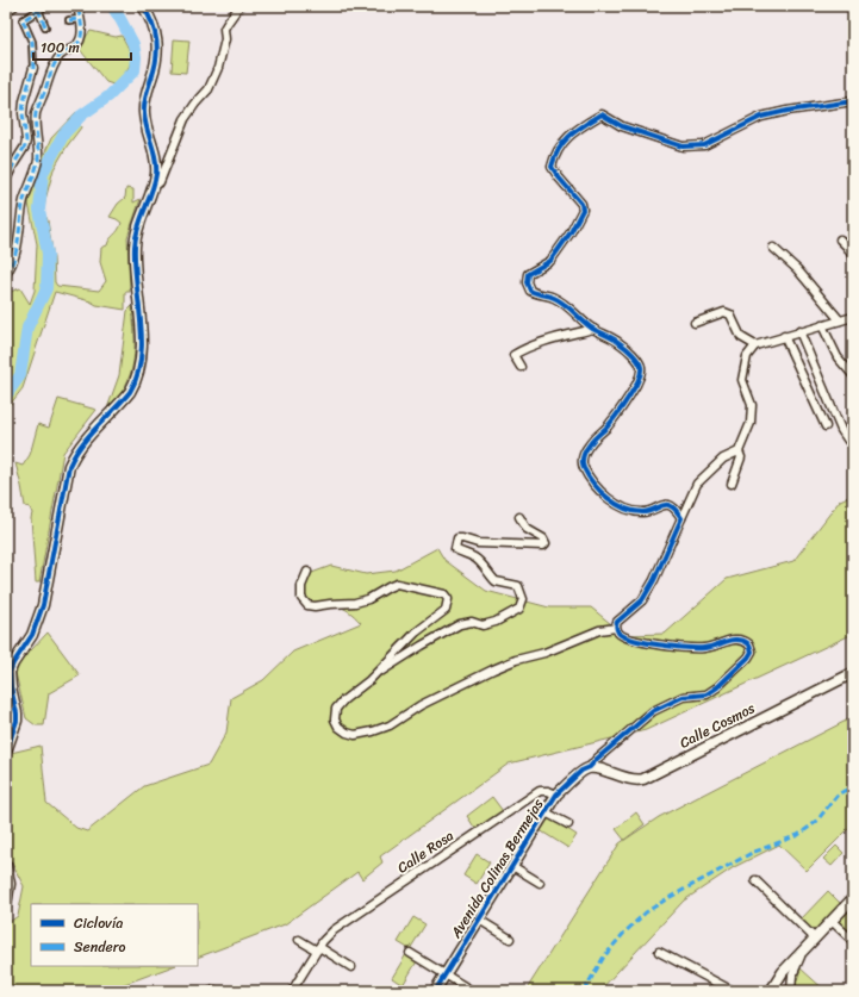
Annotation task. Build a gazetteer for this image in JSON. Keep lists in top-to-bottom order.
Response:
{
  "streets": {
    "street": ["Calle Cosmos", "Calle Rosa", "Avenida Colinas Bermejas"]
  },
  "crossings": [
    ["Calle Cosmos", "Avenida Colinas Bermejas"],
    ["Calle Rosa", "Avenida Colinas Bermejas"]
  ],
  "legend": ["Ciclovía", "Sendero"],
  "scale_bar": "100 m"
}
